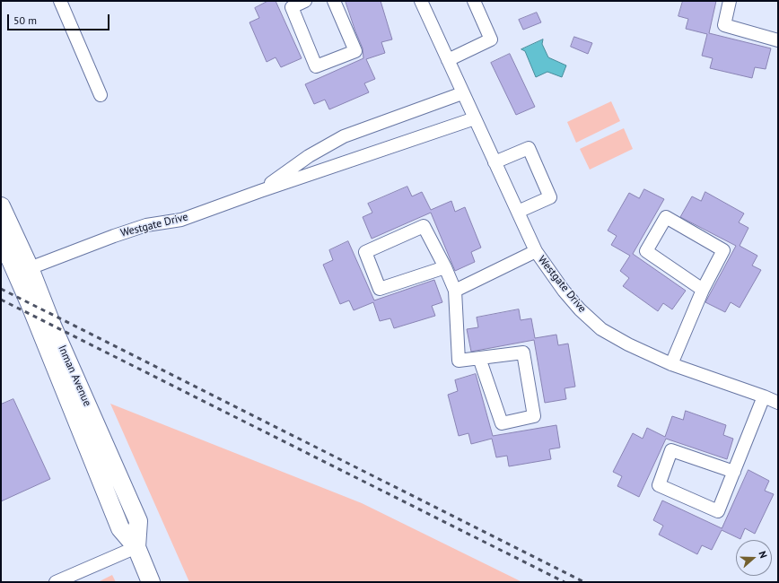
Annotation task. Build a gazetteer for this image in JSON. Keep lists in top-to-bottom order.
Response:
{
  "streets": {
    "main road": ["Inman Avenue"],
    "street": ["Westgate Drive"]
  },
  "crossings": [
    ["Westgate Drive", "Inman Avenue"]
  ],
  "scale_bar": "50 m",
  "north": "right"
}
